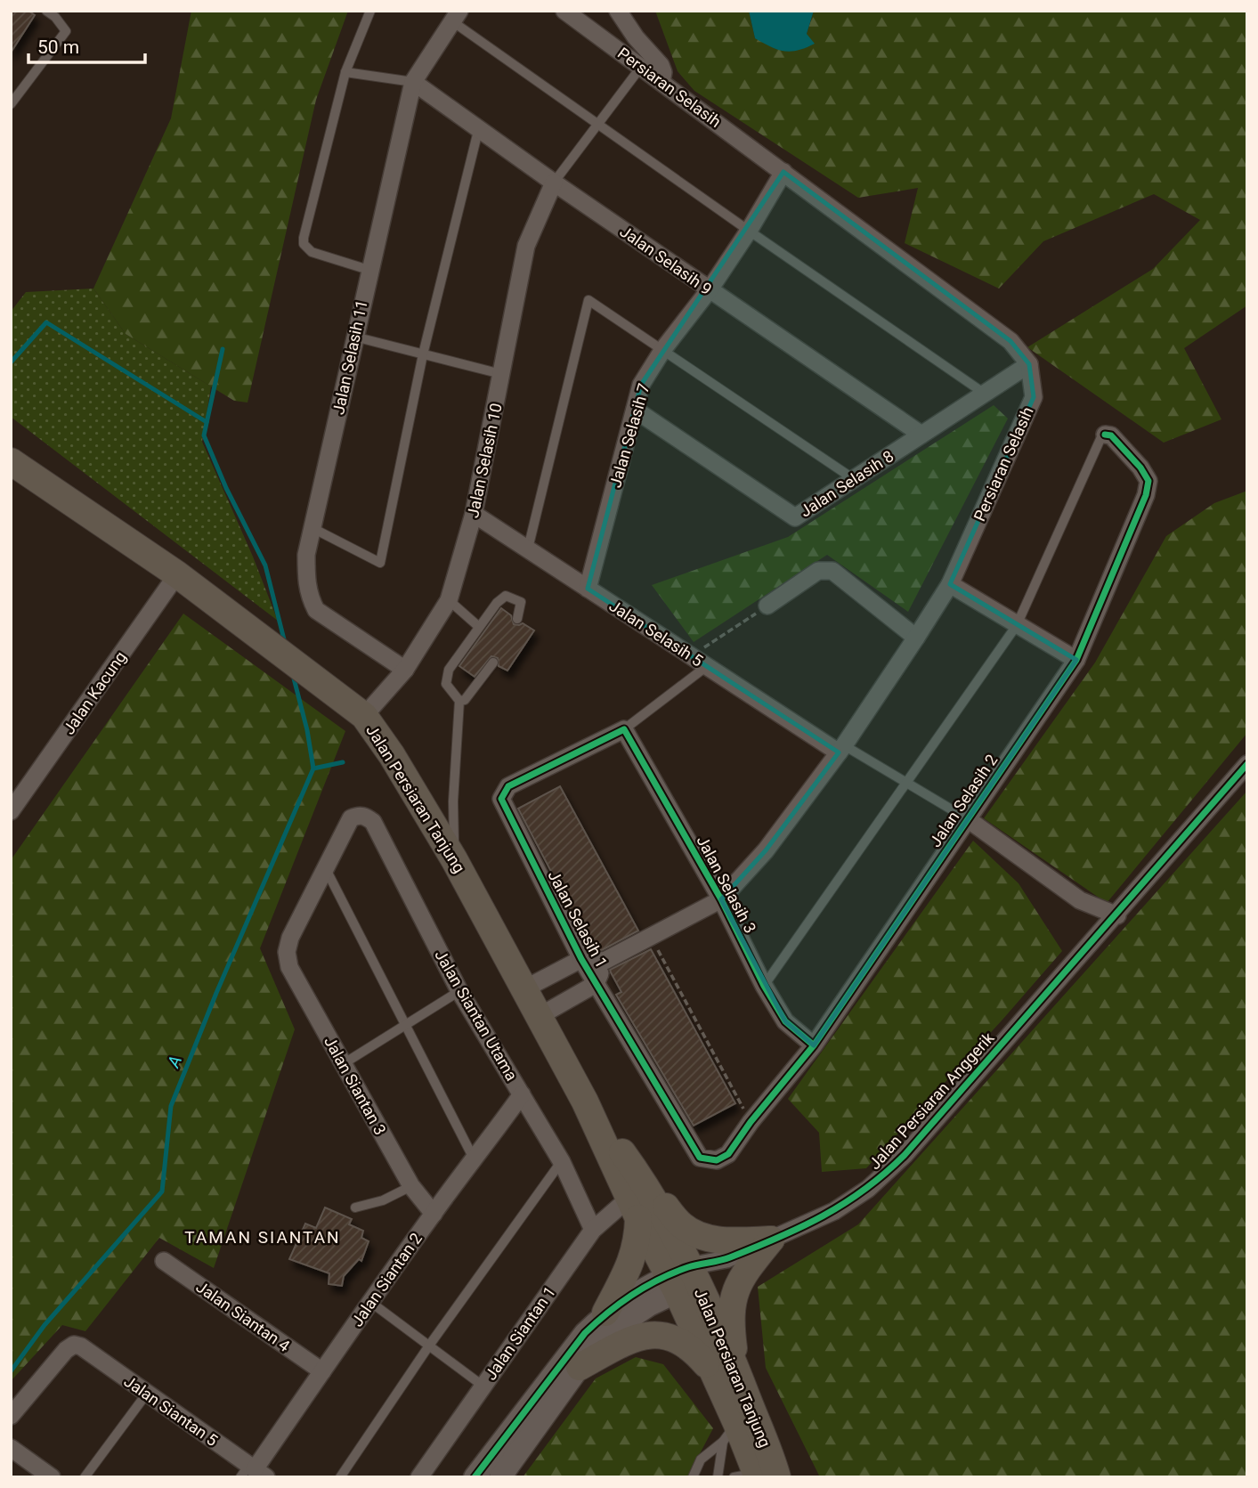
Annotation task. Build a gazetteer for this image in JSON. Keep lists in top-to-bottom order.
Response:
{
  "streets": {
    "main road": ["Jalan Persiaran Tanjung"],
    "street": [
      "Persiaran Selasih",
      "Jalan Selasih 9",
      "Jalan Selasih 11",
      "Jalan Selasih 7",
      "Jalan Selasih 10",
      "Jalan Selasih 8",
      "Jalan Selasih 5",
      "Jalan Kacung",
      "Jalan Selasih 2",
      "Jalan Selasih 3",
      "Jalan Selasih 1",
      "Jalan Siantan Utama",
      "Jalan Siantan 3",
      "Jalan Persiaran Anggerik",
      "Jalan Siantan 2",
      "Jalan Siantan 4",
      "Jalan Siantan 1",
      "Jalan Siantan 5"
    ]
  },
  "crossings": [
    ["Persiaran Selasih", "Jalan Selasih 7"],
    ["Persiaran Selasih", "Jalan Selasih 8"],
    ["Persiaran Selasih", "Jalan Selasih 5"],
    ["Persiaran Selasih", "Jalan Selasih 3"],
    ["Jalan Selasih 9", "Jalan Selasih 11"],
    ["Jalan Selasih 9", "Jalan Selasih 7"],
    ["Jalan Selasih 9", "Jalan Selasih 10"],
    ["Jalan Selasih 9", "Jalan Selasih 8"],
    ["Jalan Selasih 11", "Jalan Selasih 10"],
    ["Jalan Selasih 7", "Jalan Selasih 8"],
    ["Jalan Selasih 7", "Jalan Selasih 5"],
    ["Jalan Selasih 10", "Jalan Selasih 5"],
    ["Jalan Selasih 10", "Jalan Persiaran Tanjung"],
    ["Jalan Selasih 5", "Jalan Selasih 1"],
    ["Jalan Kacung", "Jalan Persiaran Tanjung"],
    ["Jalan Persiaran Tanjung", "Jalan Persiaran Anggerik"],
    ["Jalan Persiaran Tanjung", "Jalan Siantan 1"],
    ["Jalan Selasih 2", "Jalan Selasih 3"],
    ["Jalan Selasih 2", "Jalan Selasih 1"],
    ["Jalan Selasih 2", "Jalan Persiaran Anggerik"],
    ["Jalan Selasih 3", "Jalan Selasih 1"],
    ["Jalan Siantan Utama", "Jalan Siantan 3"],
    ["Jalan Siantan Utama", "Jalan Siantan 2"],
    ["Jalan Siantan Utama", "Jalan Siantan 1"],
    ["Jalan Siantan 3", "Jalan Siantan 2"],
    ["Jalan Siantan 2", "Jalan Siantan 4"],
    ["Jalan Siantan 2", "Jalan Siantan 5"]
  ],
  "districts": ["TAMAN SIANTAN"],
  "water": ["A"],
  "scale_bar": "50 m"
}
